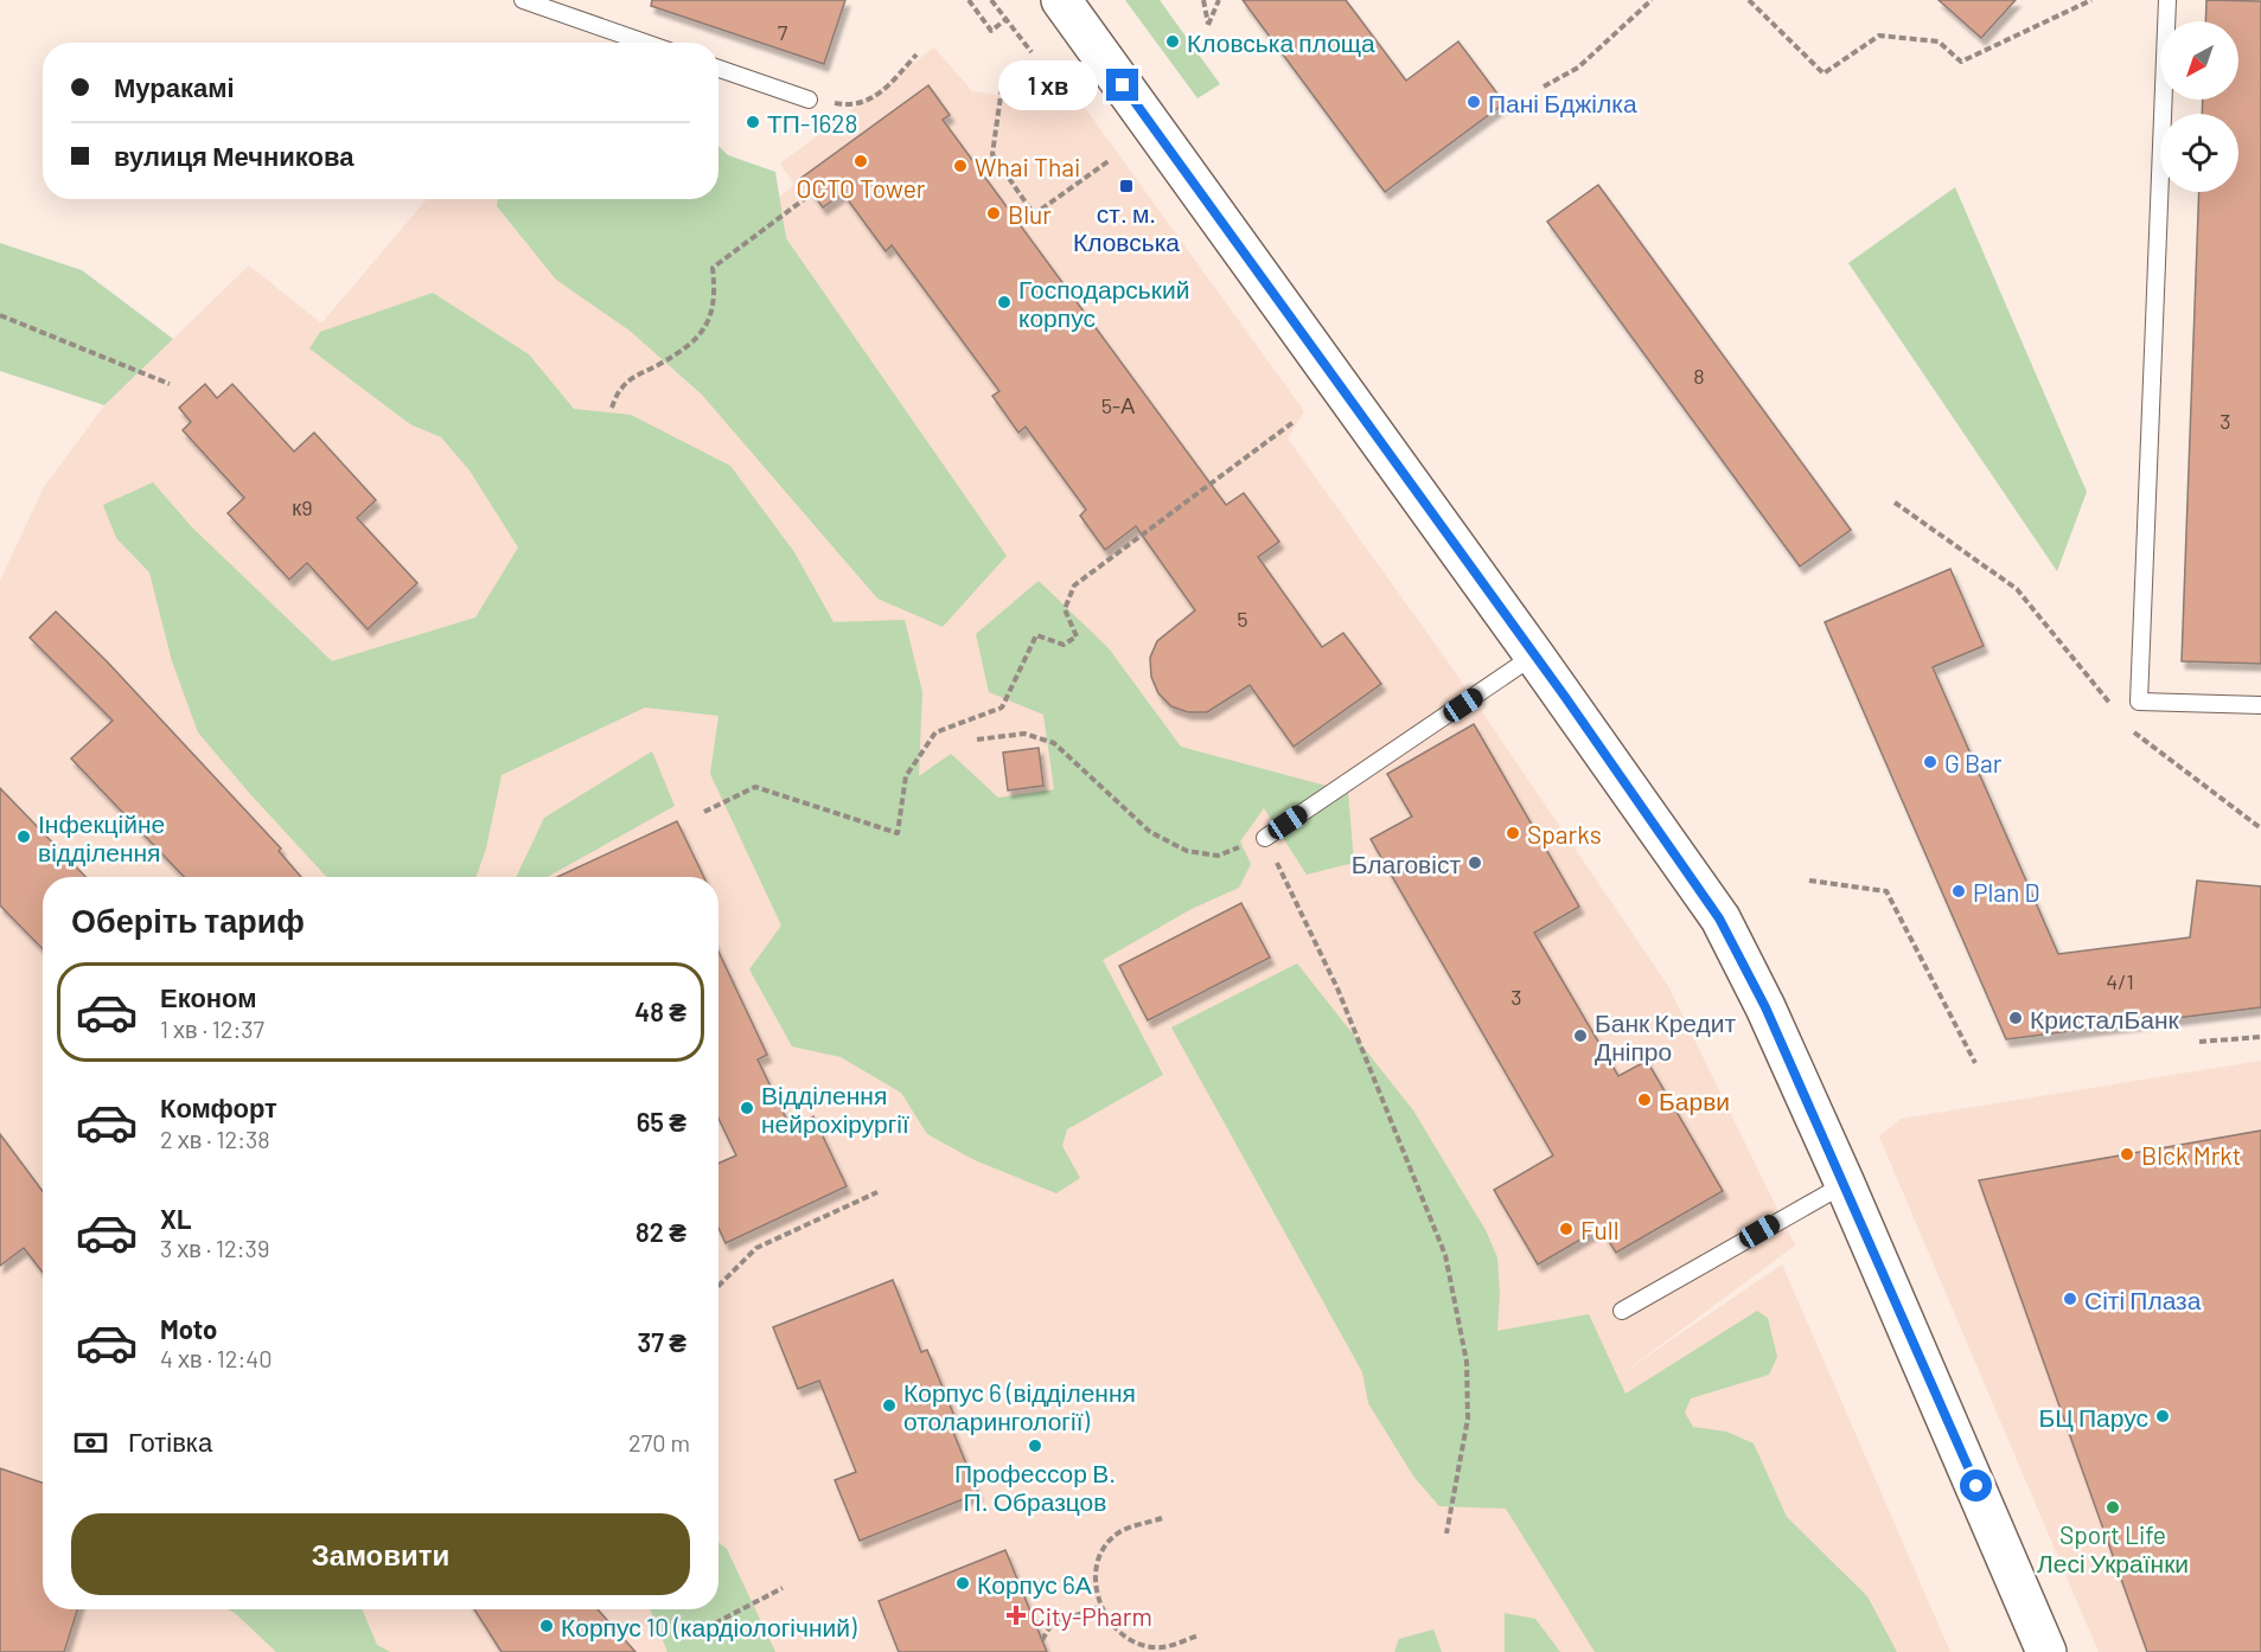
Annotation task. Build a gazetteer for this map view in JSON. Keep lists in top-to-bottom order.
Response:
{
  "places": {
    "other": [
      "Кловська площа",
      "Пані Бджілка",
      "ТП-1628",
      "OCTO Tower",
      "Whai Thai",
      "Blur",
      "Господарський корпус",
      "G Bar",
      "Sparks",
      "Інфекційне відділення",
      "Благовіст",
      "Plan D",
      "КристалБанк",
      "Банк Кредит Дніпро",
      "Барви",
      "Відділення нейрохірургії",
      "Blck Mrkt",
      "Full",
      "Сіті Плаза",
      "Корпус 6 (відділення отоларингології)",
      "БЦ Парус",
      "Профессор В. П. Образцов",
      "Sport Life Лесі Українки",
      "Корпус 6А",
      "Корпус 10 (кардіологічний)"
    ],
    "transit": ["ст. м. Кловська"],
    "health": ["City-Pharm"]
  },
  "house_numbers": [
    "7",
    "8",
    "5-А",
    "3",
    "к9",
    "5",
    "4/1",
    "3"
  ],
  "north": "bottom left",
  "page": {
    "banner": ["Муракамі", "вулиця Мечникова"],
    "bubble": "1 хв",
    "heading": "Оберіть тариф",
    "list": [
      {
        "name": "Економ",
        "note": "1 хв · 12:37",
        "value": "48 ₴"
      },
      {
        "name": "Комфорт",
        "note": "2 хв · 12:38",
        "value": "65 ₴"
      },
      {
        "name": "XL",
        "note": "3 хв · 12:39",
        "value": "82 ₴"
      },
      {
        "name": "Moto",
        "note": "4 хв · 12:40",
        "value": "37 ₴"
      }
    ],
    "pay": ["Готівка", "270 m"],
    "buttons": "Замовити"
  }
}
